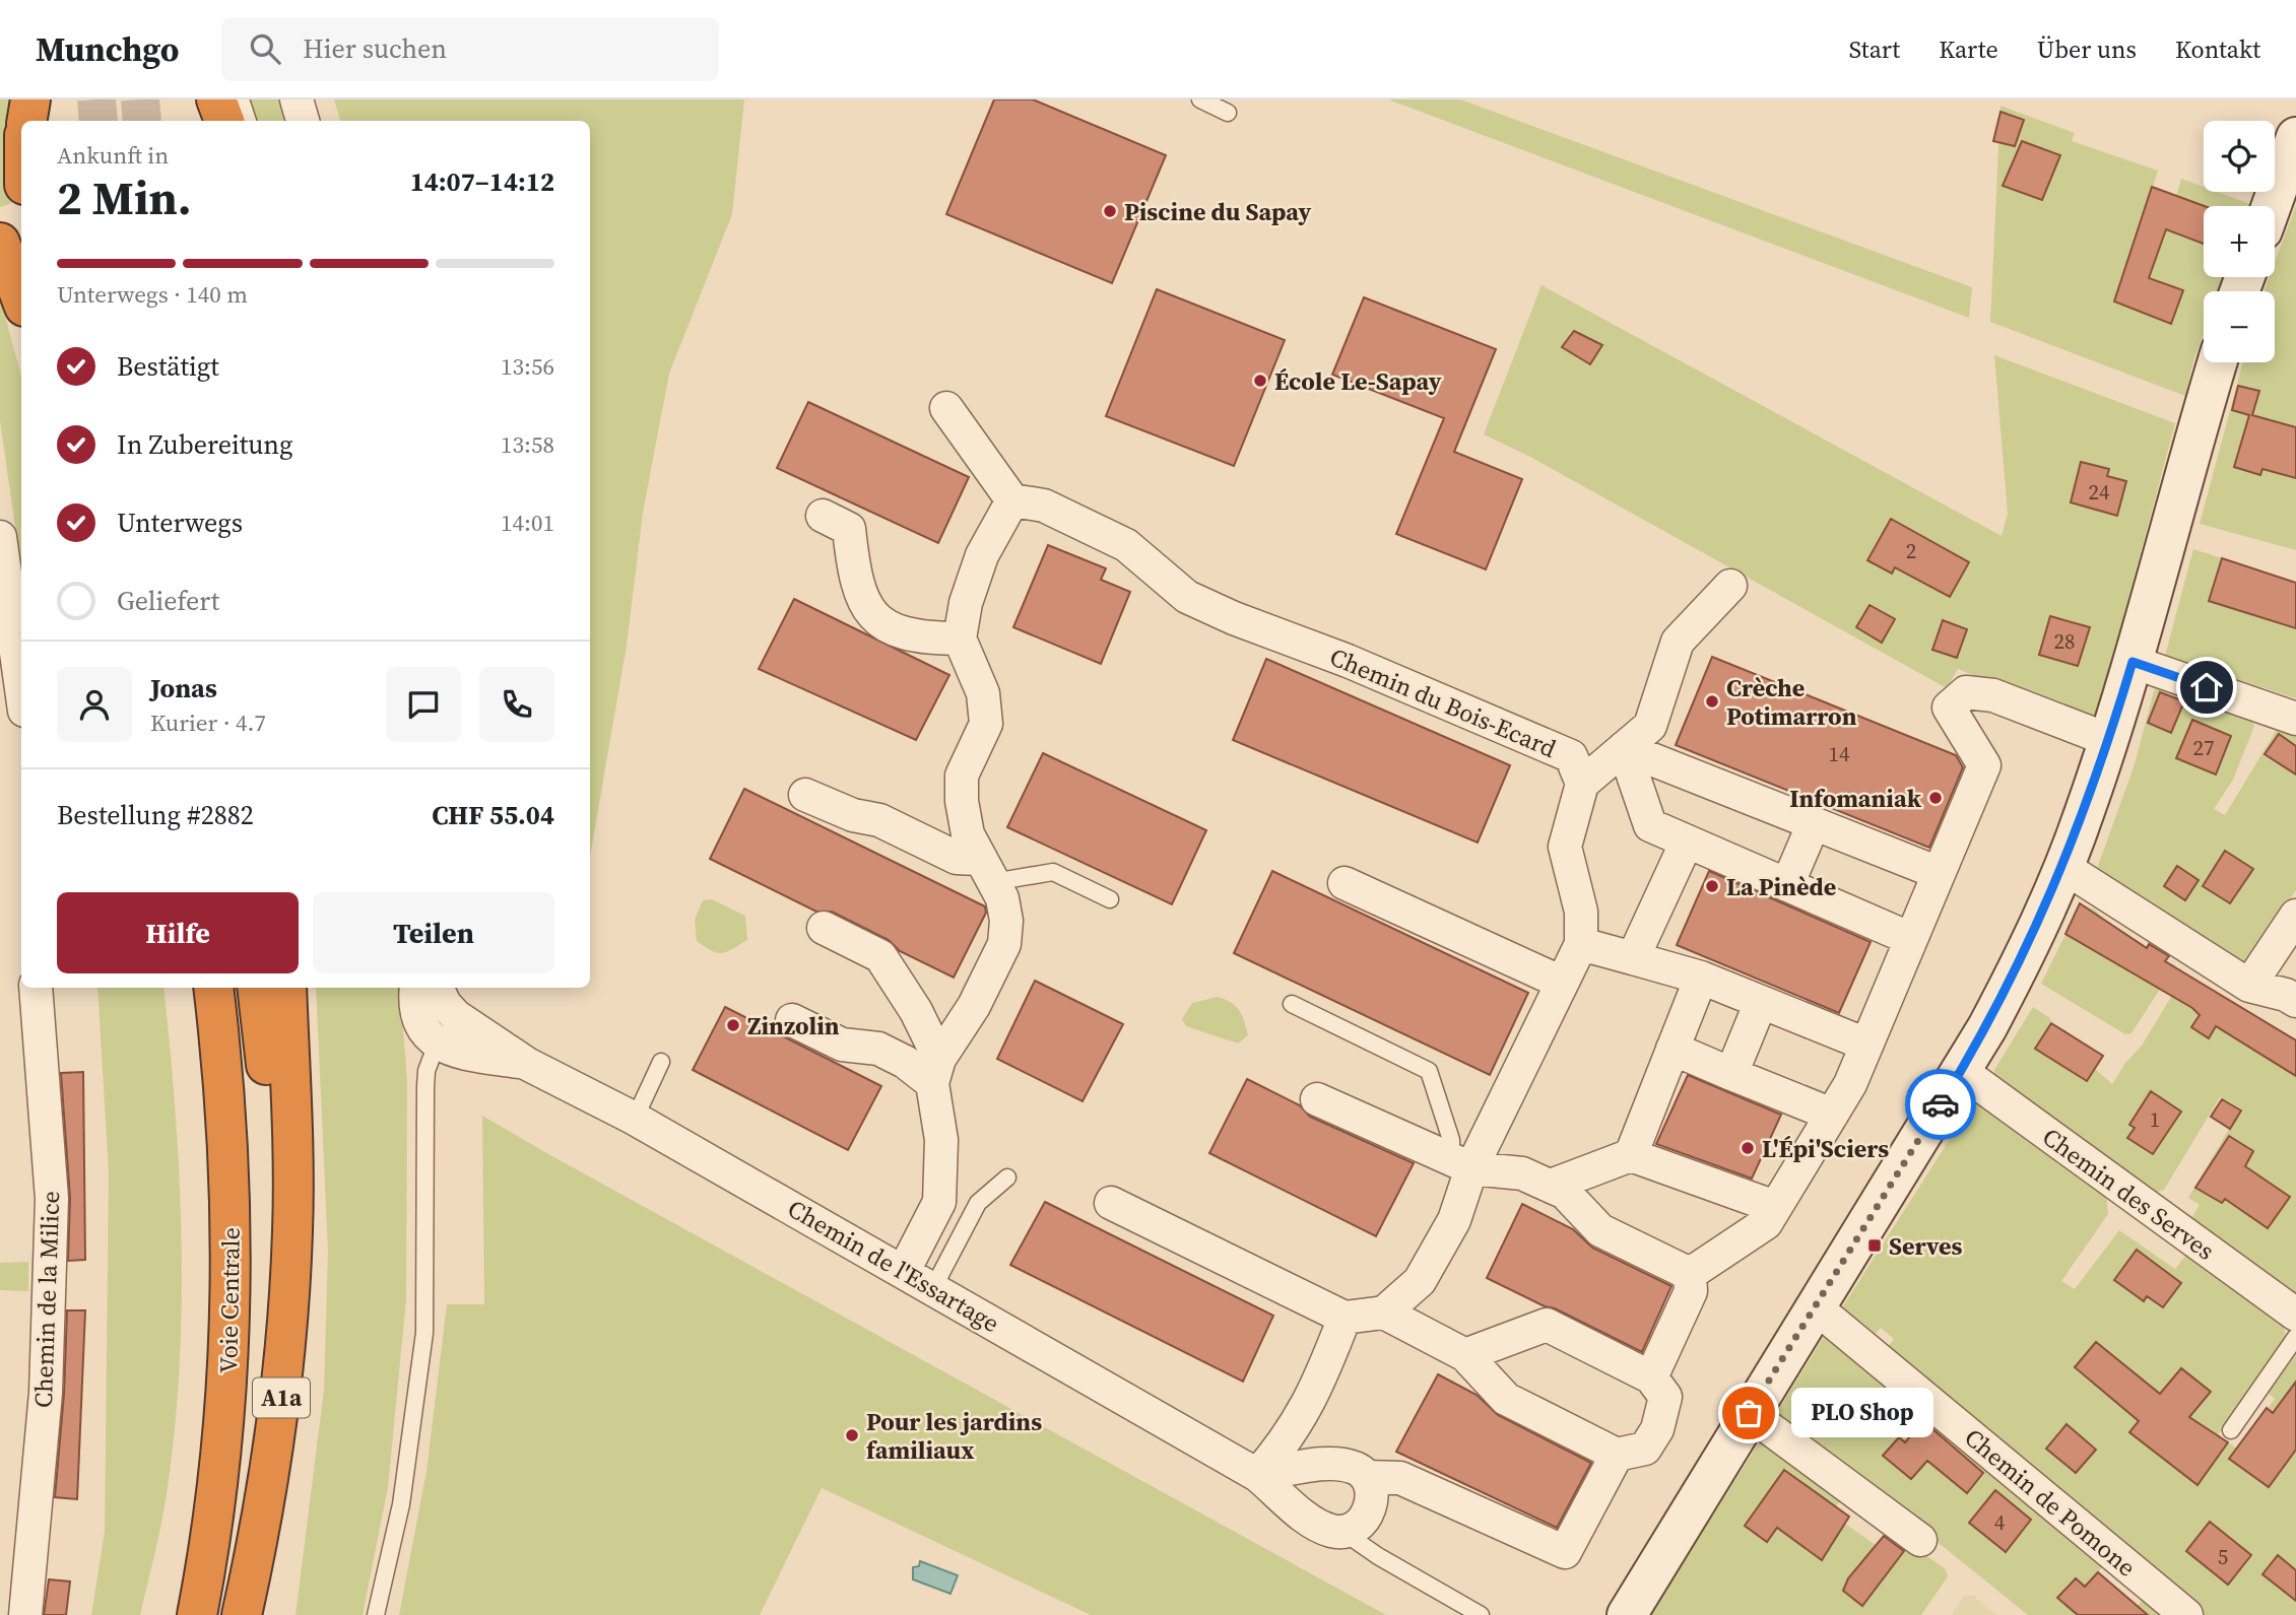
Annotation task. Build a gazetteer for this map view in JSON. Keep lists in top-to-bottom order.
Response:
{
  "streets": {
    "highway": ["Voie Centrale", "A1a"],
    "street": [
      "Chemin du Bois-Ecard",
      "Chemin des Serves",
      "Chemin de l'Essartage",
      "Chemin de la Milice",
      "Chemin de Pomone"
    ]
  },
  "crossings": [
    ["Voie Centrale", "A1a"]
  ],
  "places": {
    "other": [
      "Piscine du Sapay",
      "École Le-Sapay",
      "Crèche Potimarron",
      "Infomaniak",
      "La Pinède",
      "Zinzolin",
      "L'Épi'Sciers",
      "PLO Shop",
      "Pour les jardins familiaux"
    ],
    "transit": ["Serves"]
  },
  "house_numbers": [
    "24",
    "2",
    "28",
    "27",
    "14",
    "1",
    "4",
    "5"
  ],
  "page": {
    "header": "Munchgo",
    "search": "Hier suchen",
    "nav": [
      "Start",
      "Karte",
      "Über uns",
      "Kontakt"
    ],
    "map_buttons": ["+", "−"],
    "heading": ["2 Min.", "Ankunft in", "14:07–14:12"],
    "panel": [
      "Jonas",
      "Kurier · 4.7",
      "Bestellung #2882",
      "CHF 55.04"
    ],
    "bar": "Unterwegs · 140 m",
    "list": [
      ["Bestätigt", "13:56"],
      ["In Zubereitung", "13:58"],
      ["Unterwegs", "14:01"],
      "Geliefert"
    ],
    "buttons": ["Hilfe", "Teilen"],
    "bubble": "PLO Shop"
  }
}
